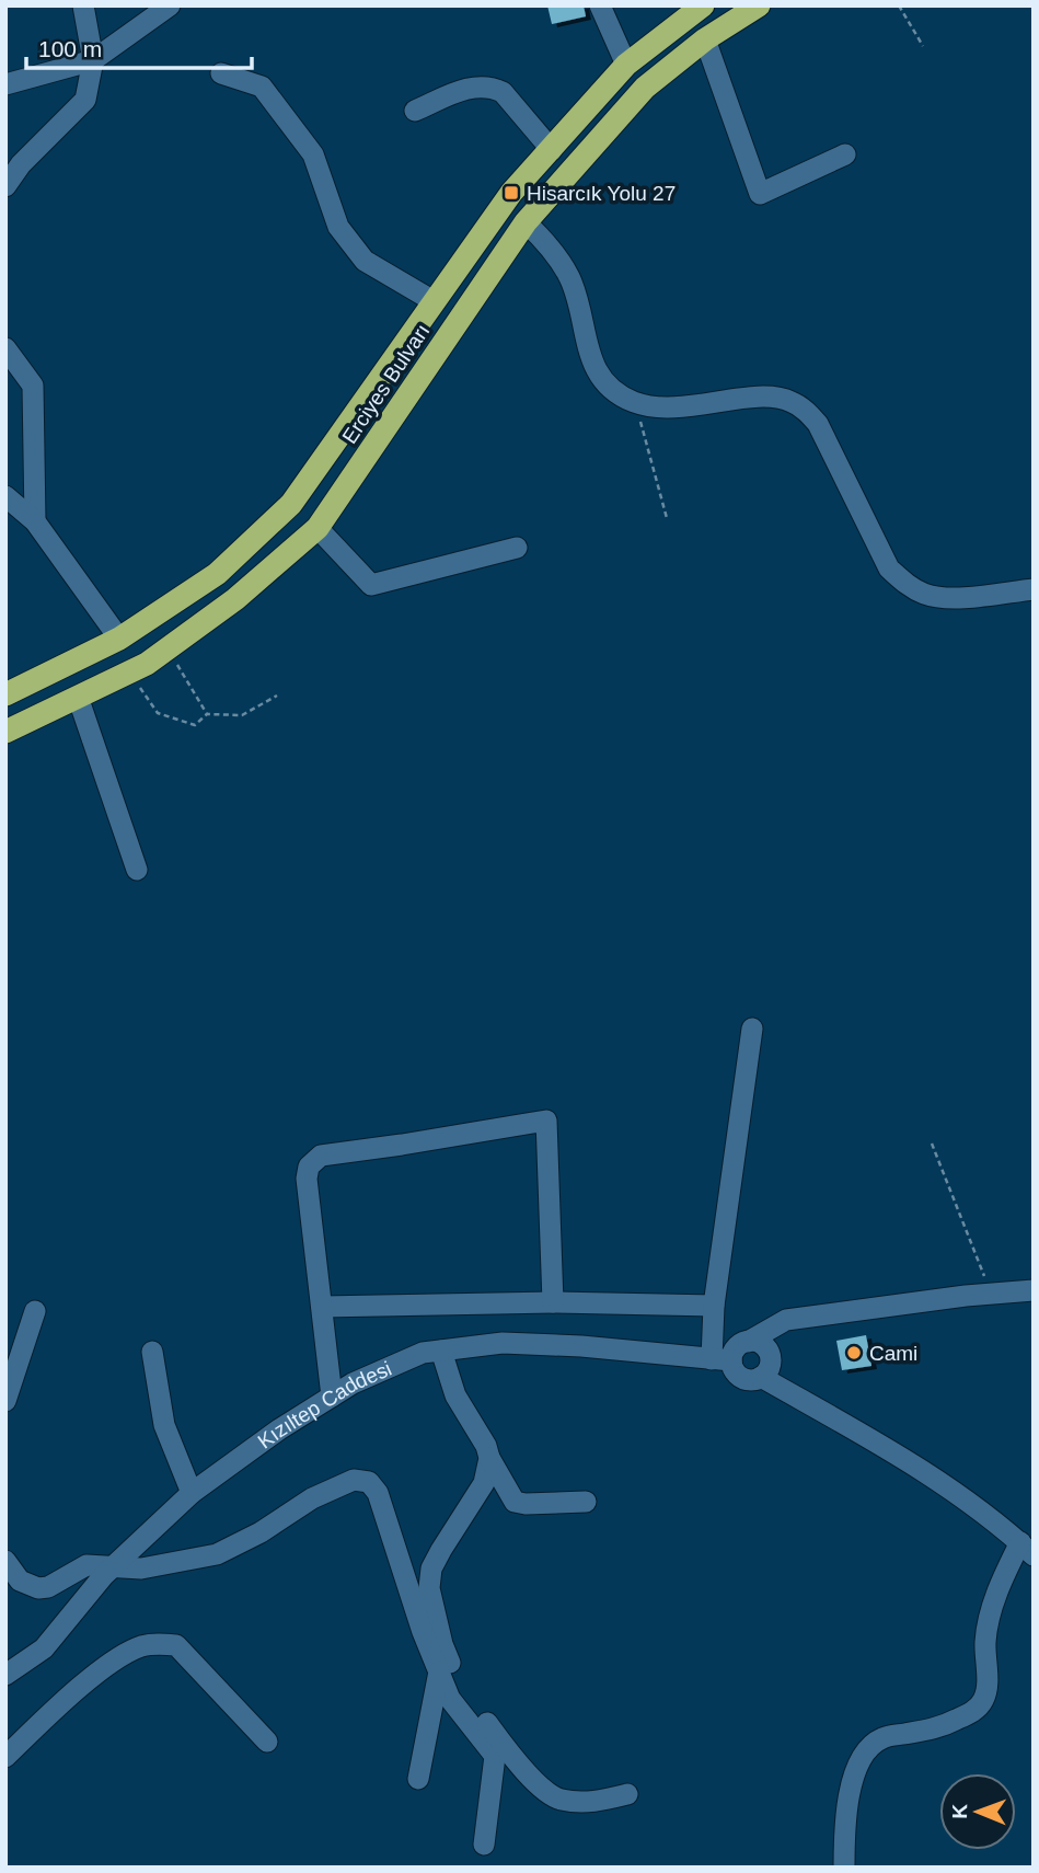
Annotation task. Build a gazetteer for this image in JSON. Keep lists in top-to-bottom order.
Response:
{
  "streets": {
    "highway": ["Erciyes Bulvarı"],
    "street": ["Kızıltep Caddesi"]
  },
  "places": {
    "transit": ["Hisarcık Yolu 27"],
    "other": ["Cami"]
  },
  "scale_bar": "100 m",
  "north": "left"
}
